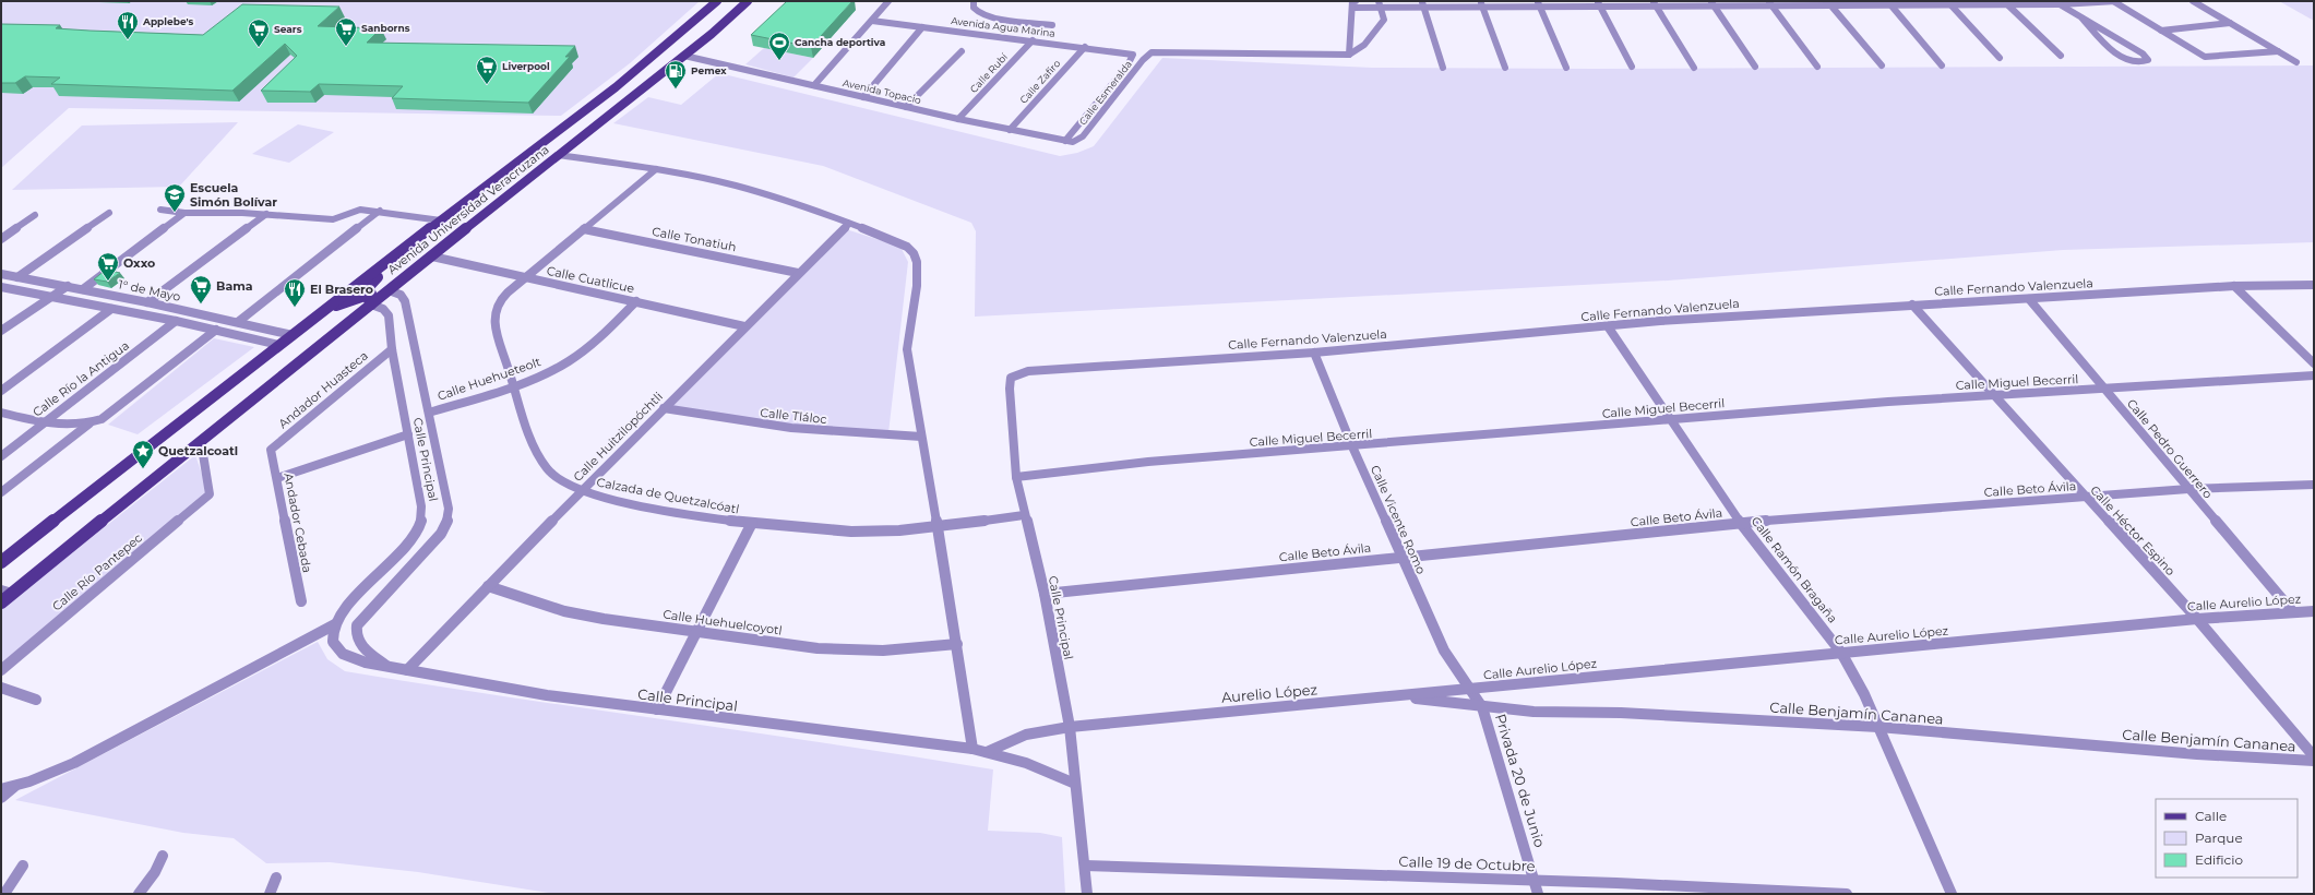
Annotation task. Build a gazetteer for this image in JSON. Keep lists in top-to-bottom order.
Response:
{
  "streets": {
    "main road": ["Avenida Universidad Veracruzana"],
    "street": [
      "Avenida Agua Marina",
      "Calle Rubí",
      "Calle Zafiro",
      "Avenida Topacio",
      "Calle Esmeralda",
      "Calle Tonatiuh",
      "Calle Cuatlicue",
      "Calle Fernando Valenzuela",
      "1° de Mayo",
      "Calle Río la Antigua",
      "Calle Huehueteolt",
      "Calle Miguel Becerril",
      "Andador Huasteca",
      "Calle Tláloc",
      "Calle Huitzilopóchtli",
      "Calle Pedro Guerrero",
      "Calle Principal",
      "Calle Beto Ávila",
      "Calzada de Quetzalcóatl",
      "Calle Vicente Romo",
      "Andador Cebada",
      "Calle Héctor Espino",
      "Calle Ramón Bragaña",
      "Calle Río Pantepec",
      "Calle Aurelio López",
      "Calle Huehuelcoyotl",
      "Aurelio López",
      "Calle Benjamín Cananea",
      "Privada 20 de Junio",
      "Calle 19 de Octubre"
    ]
  },
  "crossings": [
    ["Avenida Agua Marina", "Calle Rubí"],
    ["Avenida Agua Marina", "Calle Zafiro"],
    ["Avenida Agua Marina", "Avenida Topacio"],
    ["Calle Rubí", "Avenida Topacio"],
    ["Calle Zafiro", "Avenida Topacio"],
    ["Avenida Topacio", "Calle Esmeralda"],
    ["Avenida Topacio", "Avenida Universidad Veracruzana"],
    ["Avenida Universidad Veracruzana", "Calle Cuatlicue"],
    ["Avenida Universidad Veracruzana", "1° de Mayo"],
    ["Avenida Universidad Veracruzana", "Calle Principal"],
    ["Avenida Universidad Veracruzana", "Calle Río Pantepec"],
    ["Calle Tonatiuh", "Calle Huitzilopóchtli"],
    ["Calle Tonatiuh", "Calzada de Quetzalcóatl"],
    ["Calle Cuatlicue", "Calle Huehueteolt"],
    ["Calle Cuatlicue", "Calle Huitzilopóchtli"],
    ["Calle Cuatlicue", "Calzada de Quetzalcóatl"],
    ["Calle Fernando Valenzuela", "Calle Pedro Guerrero"],
    ["Calle Fernando Valenzuela", "Calle Principal"],
    ["Calle Fernando Valenzuela", "Calle Vicente Romo"],
    ["Calle Fernando Valenzuela", "Calle Héctor Espino"],
    ["Calle Fernando Valenzuela", "Calle Ramón Bragaña"],
    ["1° de Mayo", "Calle Río la Antigua"],
    ["Calle Huehueteolt", "Calle Principal"],
    ["Calle Huehueteolt", "Calzada de Quetzalcóatl"],
    ["Calle Miguel Becerril", "Calle Pedro Guerrero"],
    ["Calle Miguel Becerril", "Calle Principal"],
    ["Calle Miguel Becerril", "Calle Vicente Romo"],
    ["Calle Miguel Becerril", "Calle Héctor Espino"],
    ["Calle Miguel Becerril", "Calle Ramón Bragaña"],
    ["Andador Huasteca", "Calle Principal"],
    ["Andador Huasteca", "Andador Cebada"],
    ["Calle Tláloc", "Calle Huitzilopóchtli"],
    ["Calle Huitzilopóchtli", "Calle Principal"],
    ["Calle Huitzilopóchtli", "Calzada de Quetzalcóatl"],
    ["Calle Huitzilopóchtli", "Calle Huehuelcoyotl"],
    ["Calle Pedro Guerrero", "Calle Beto Ávila"],
    ["Calle Pedro Guerrero", "Calle Aurelio López"],
    ["Calle Principal", "Calle Beto Ávila"],
    ["Calle Principal", "Calzada de Quetzalcóatl"],
    ["Calle Principal", "Aurelio López"],
    ["Calle Beto Ávila", "Calle Vicente Romo"],
    ["Calle Beto Ávila", "Calle Héctor Espino"],
    ["Calle Beto Ávila", "Calle Ramón Bragaña"],
    ["Calle Vicente Romo", "Calle Aurelio López"],
    ["Calle Vicente Romo", "Aurelio López"],
    ["Calle Vicente Romo", "Privada 20 de Junio"],
    ["Calle Héctor Espino", "Calle Aurelio López"],
    ["Calle Ramón Bragaña", "Calle Aurelio López"],
    ["Calle Ramón Bragaña", "Calle Benjamín Cananea"],
    ["Calle Aurelio López", "Aurelio López"],
    ["Calle Aurelio López", "Privada 20 de Junio"],
    ["Aurelio López", "Calle Benjamín Cananea"],
    ["Aurelio López", "Privada 20 de Junio"],
    ["Calle Benjamín Cananea", "Privada 20 de Junio"],
    ["Privada 20 de Junio", "Calle 19 de Octubre"]
  ],
  "places": {
    "restaurant": ["Applebe's", "El Brasero"],
    "supermarket": [
      "Sanborns",
      "Sears",
      "Liverpool",
      "Oxxo",
      "Bama"
    ],
    "sports": ["Cancha deportiva"],
    "fuel station": ["Pemex"],
    "school or university": ["Escuela Simón Bolívar"],
    "place": ["Quetzalcoatl"]
  },
  "legend": ["Calle", "Parque", "Edificio"]
}
